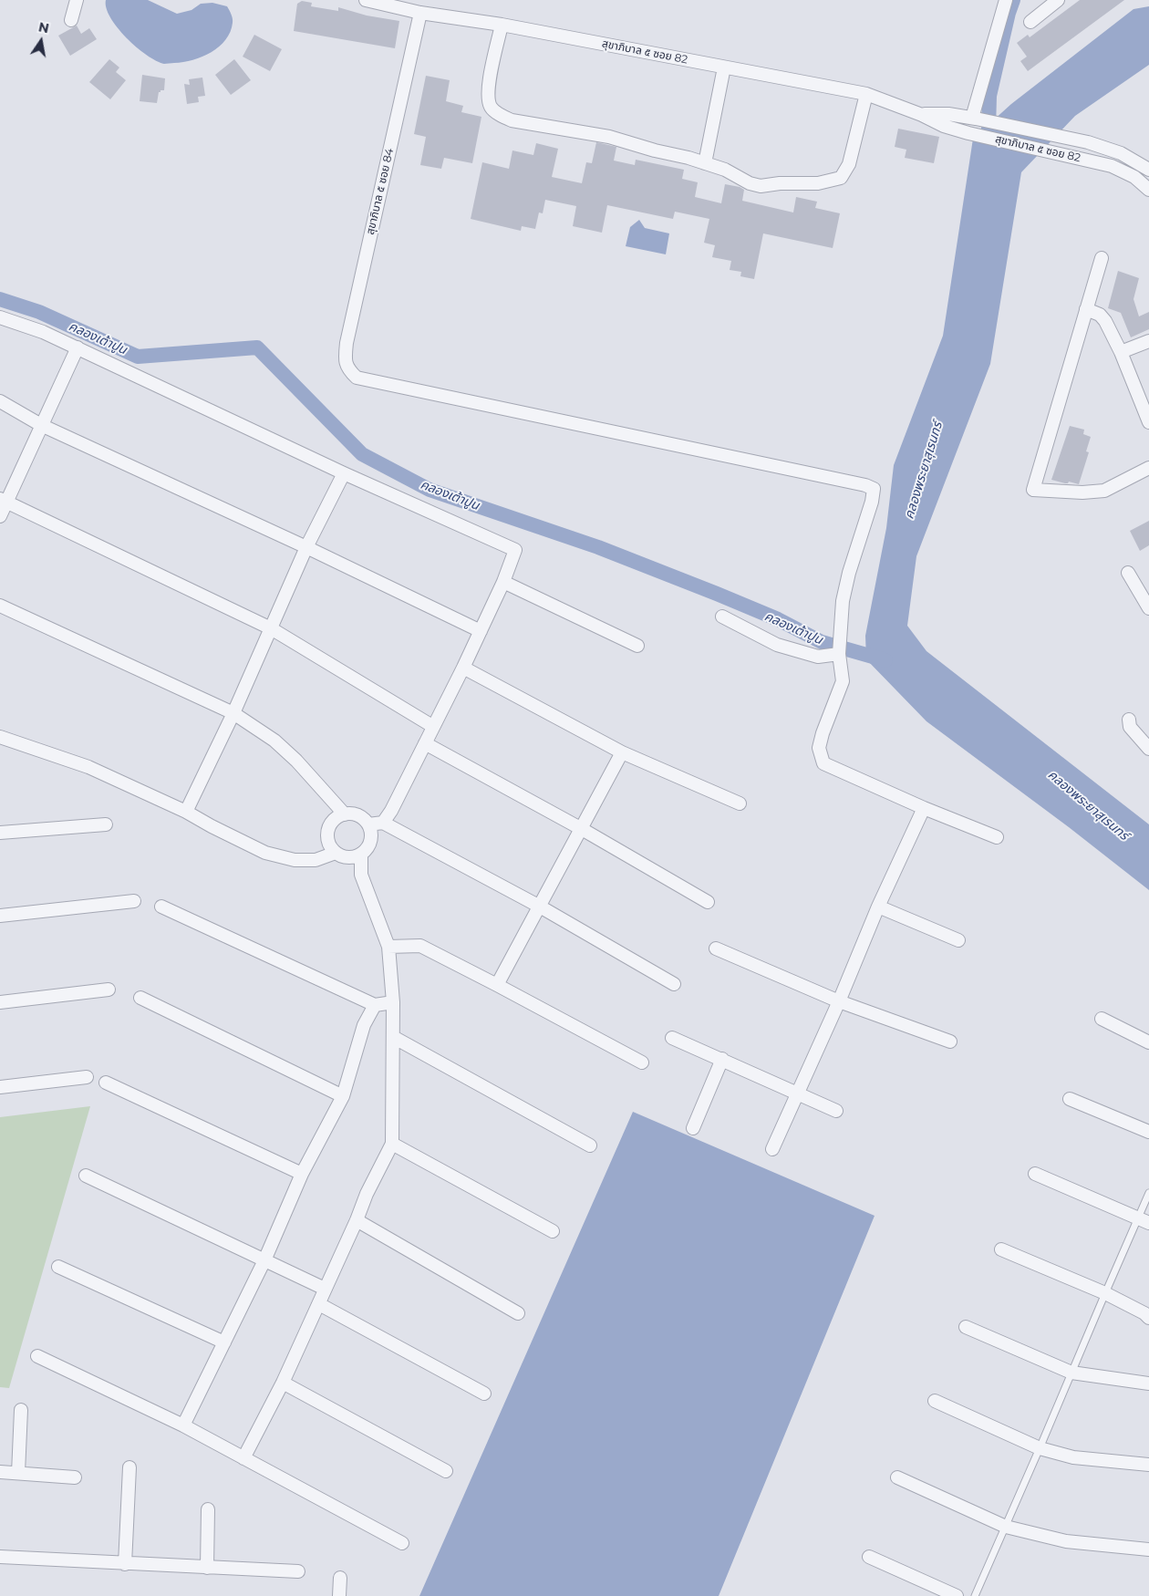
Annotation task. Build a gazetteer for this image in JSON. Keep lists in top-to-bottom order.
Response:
{
  "streets": {
    "street": ["สุขาภิบาล ๕ ซอย 82", "สุขาภิบาล ๕ ซอย 84"]
  },
  "crossings": [
    ["สุขาภิบาล ๕ ซอย 82", "สุขาภิบาล ๕ ซอย 84"]
  ],
  "water": ["คลองเต้าปูน", "คลองพระยาสุเรนทร์"],
  "north": "top"
}
